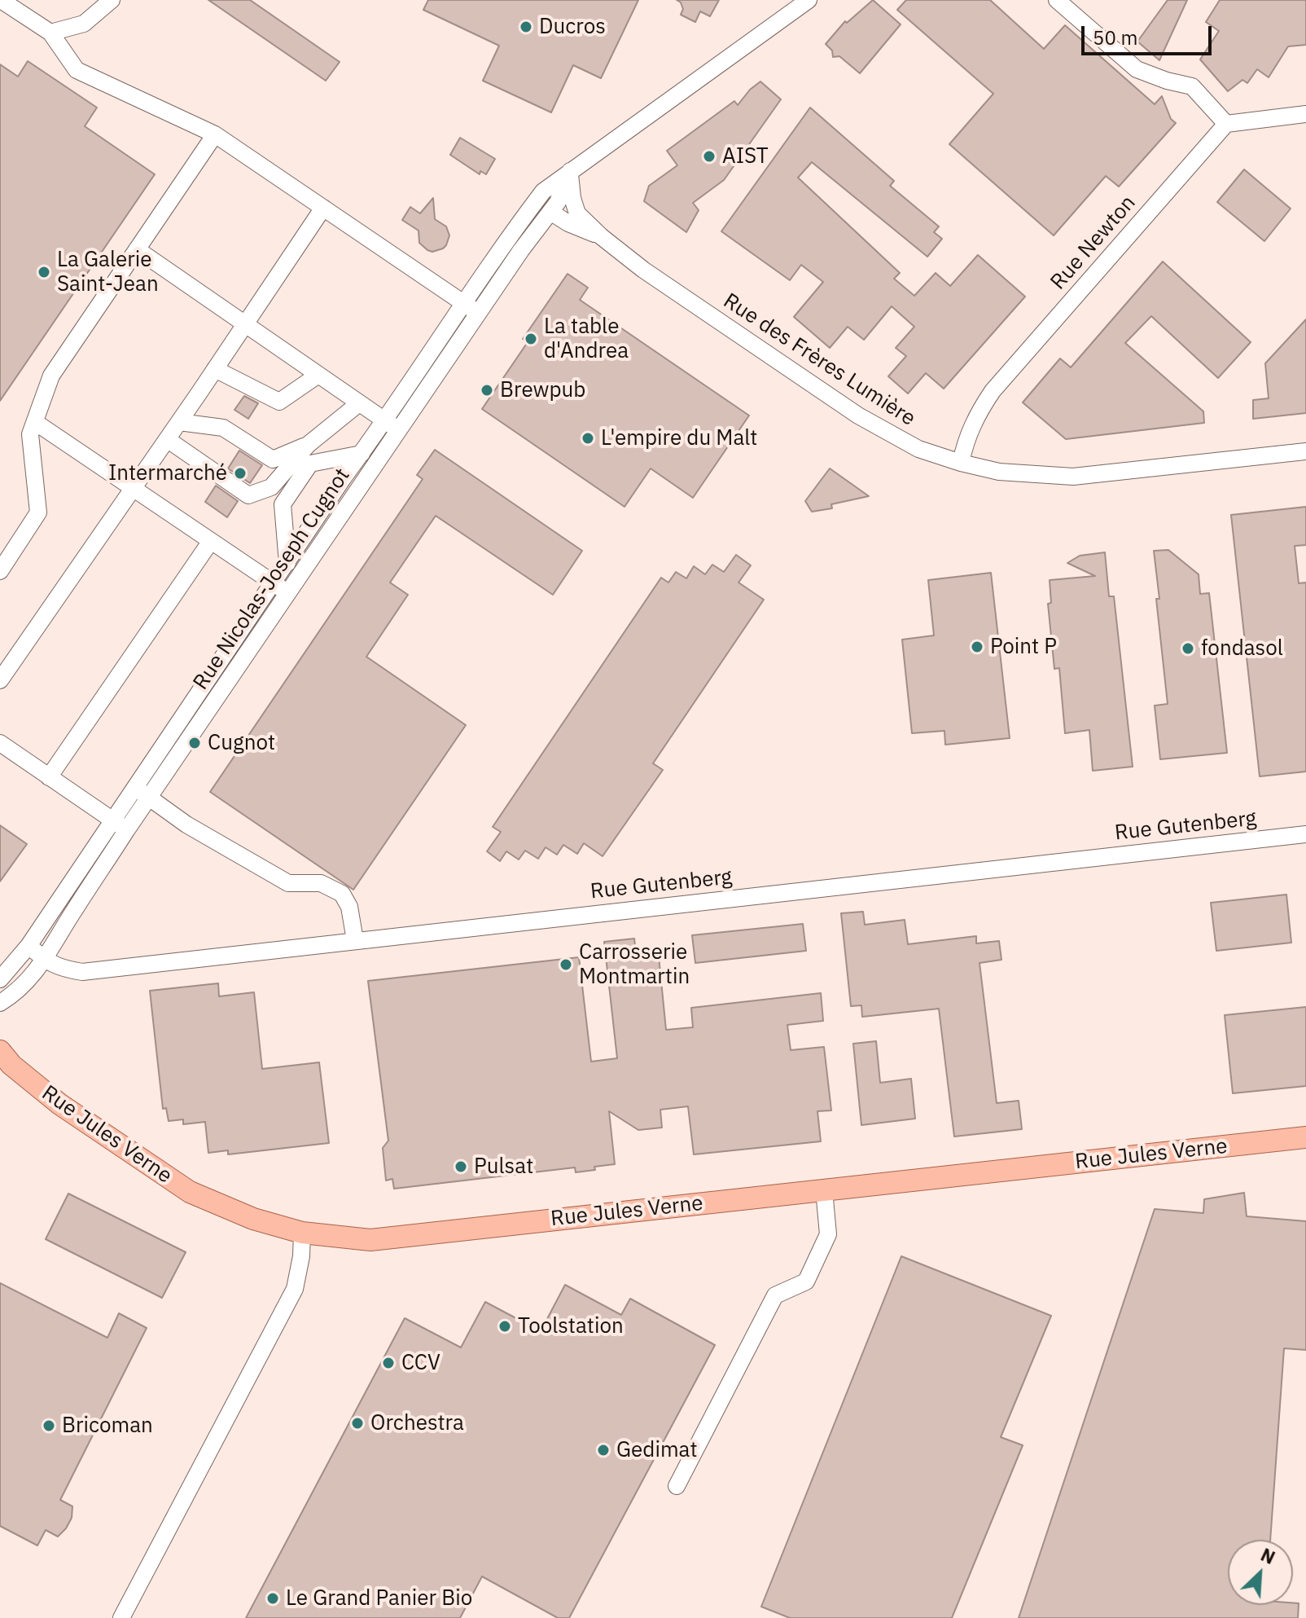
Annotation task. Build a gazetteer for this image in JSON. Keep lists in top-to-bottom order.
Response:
{
  "streets": {
    "main road": ["Rue Jules Verne"],
    "street": [
      "Rue Newton",
      "Rue des Frères Lumière",
      "Rue Nicolas-Joseph Cugnot",
      "Rue Gutenberg"
    ]
  },
  "crossings": [
    ["Rue Newton", "Rue des Frères Lumière"],
    ["Rue des Frères Lumière", "Rue Nicolas-Joseph Cugnot"],
    ["Rue Nicolas-Joseph Cugnot", "Rue Gutenberg"]
  ],
  "places": [
    "Ducros",
    "AIST",
    "La Galerie Saint-Jean",
    "La table d'Andrea",
    "Brewpub",
    "L'empire du Malt",
    "Intermarché",
    "Point P",
    "fondasol",
    "Cugnot",
    "Carrosserie Montmartin",
    "Pulsat",
    "Toolstation",
    "CCV",
    "Orchestra",
    "Bricoman",
    "Gedimat",
    "Le Grand Panier Bio"
  ],
  "scale_bar": "50 m",
  "north": "top right"
}
